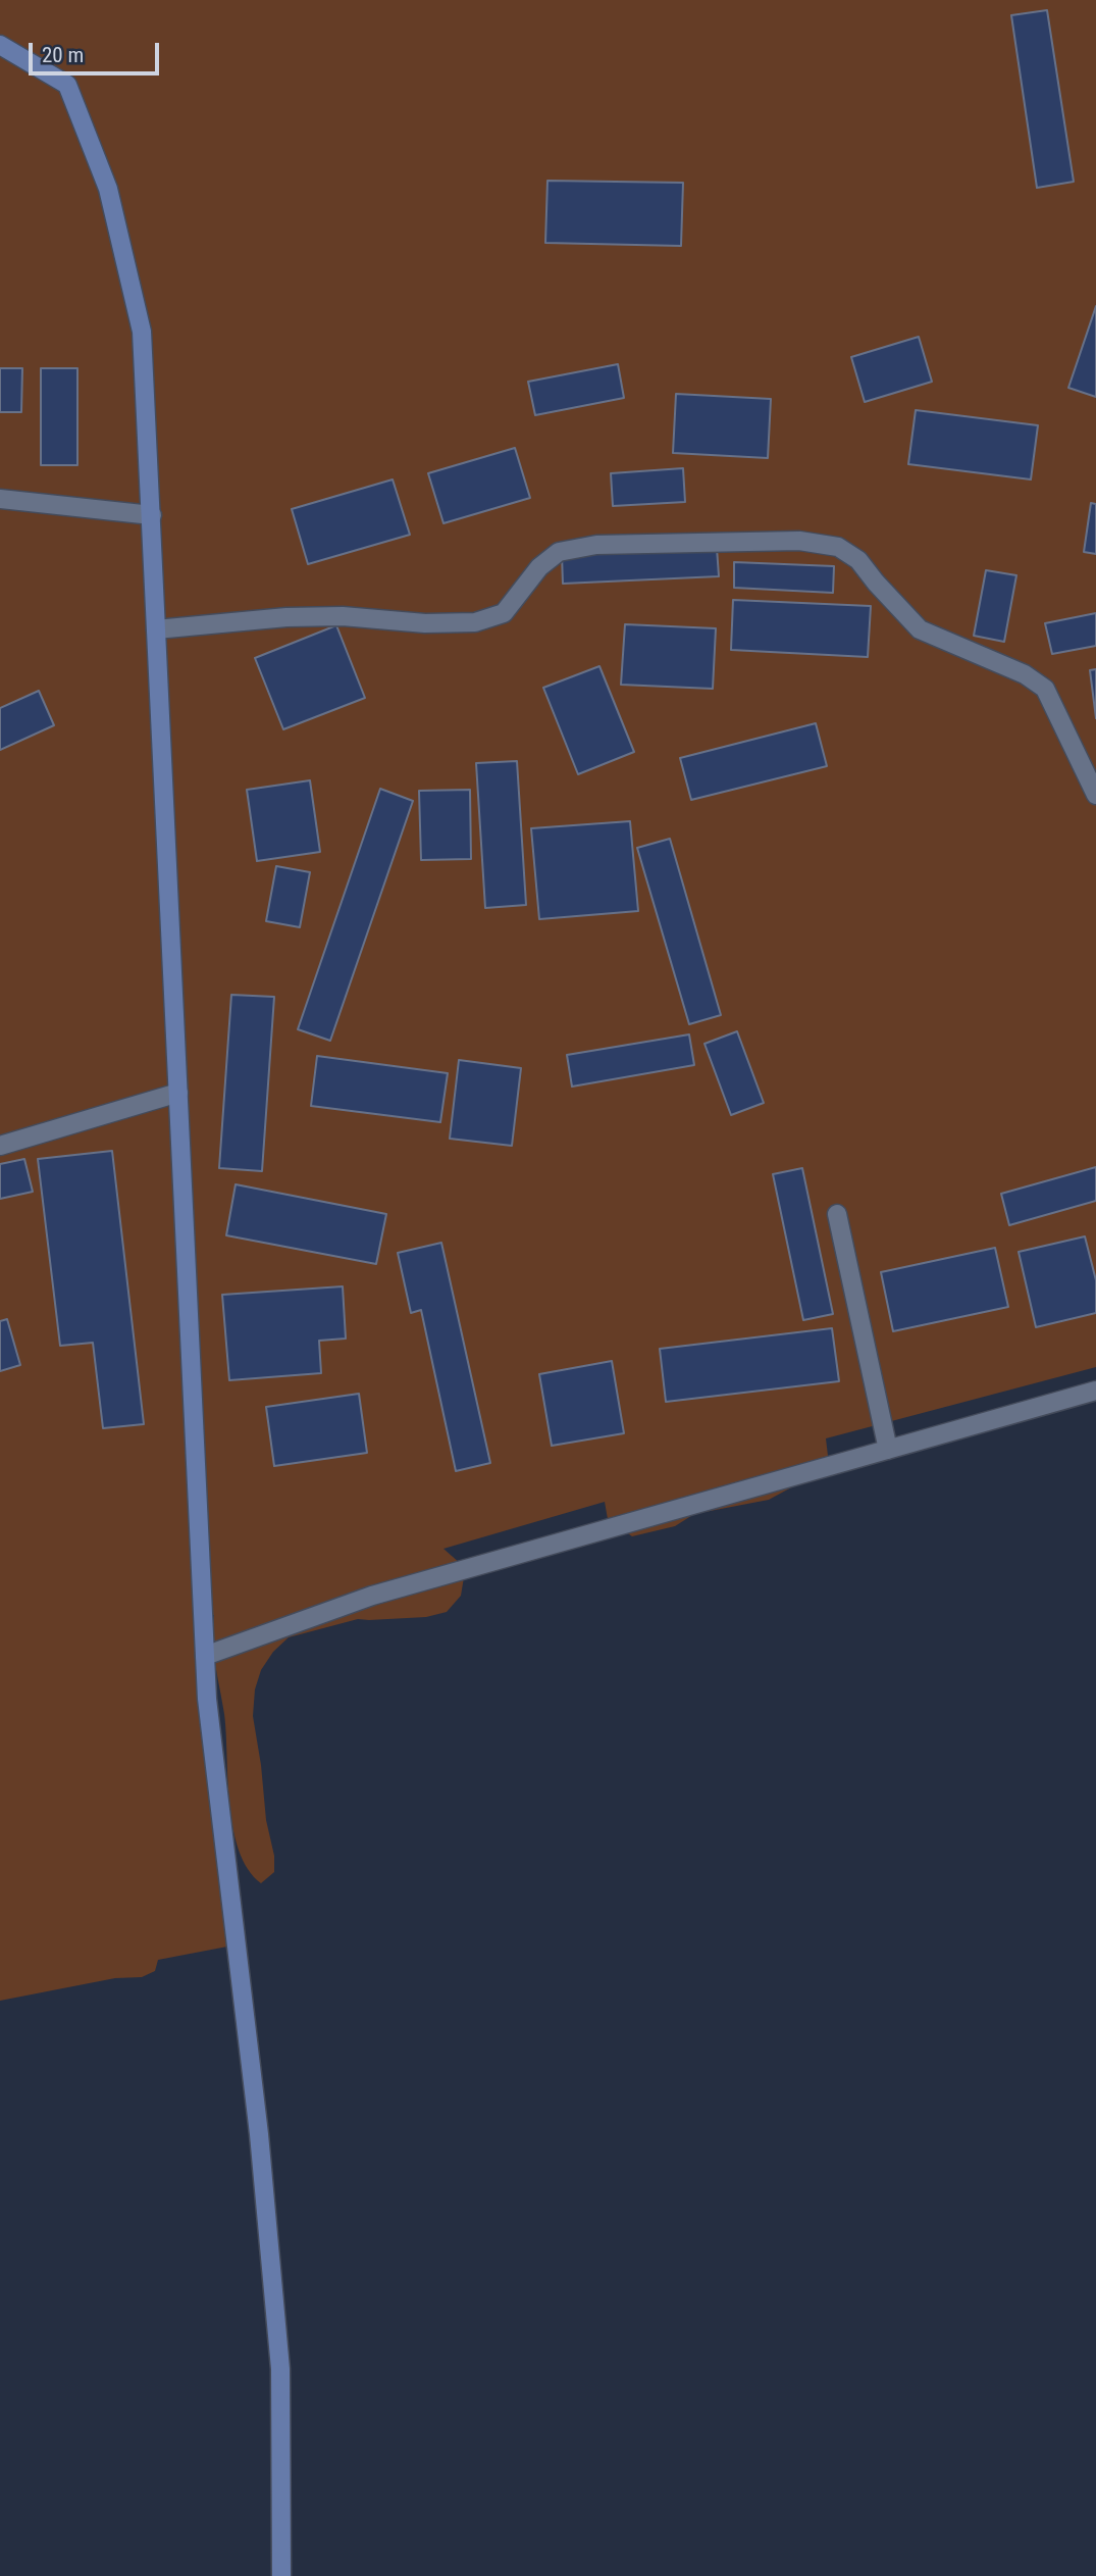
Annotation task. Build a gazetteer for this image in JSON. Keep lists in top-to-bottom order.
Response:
{
  "scale_bar": "20 m"
}
